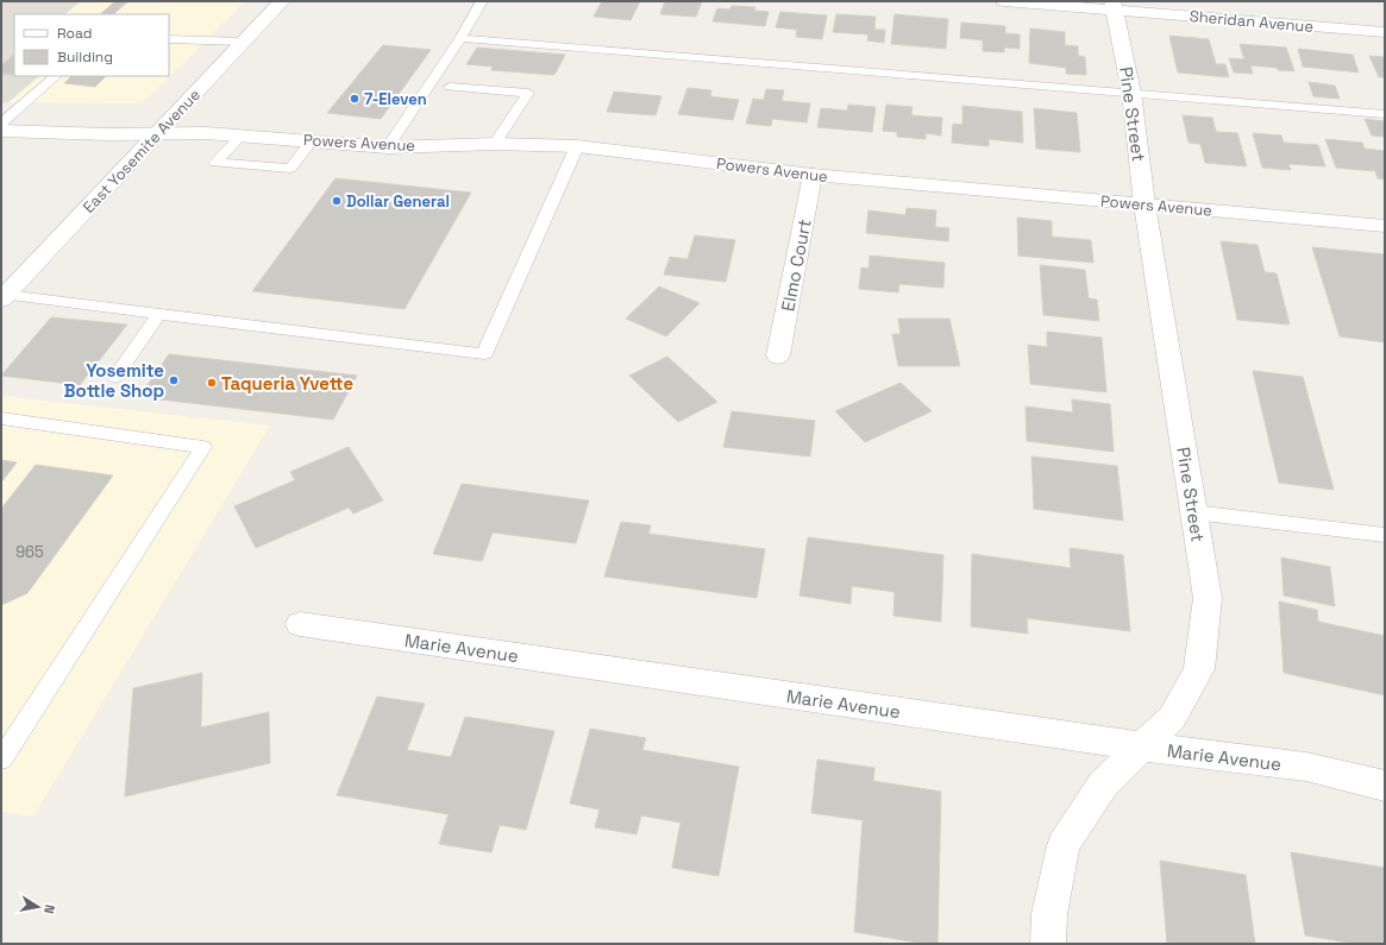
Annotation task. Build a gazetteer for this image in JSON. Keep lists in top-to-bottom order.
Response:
{
  "streets": {
    "street": [
      "Sheridan Avenue",
      "Pine Street",
      "Powers Avenue",
      "East Yosemite Avenue",
      "Elmo Court",
      "Marie Avenue"
    ]
  },
  "crossings": [
    ["Sheridan Avenue", "Pine Street"],
    ["Pine Street", "Powers Avenue"],
    ["Pine Street", "Marie Avenue"],
    ["Powers Avenue", "East Yosemite Avenue"],
    ["Powers Avenue", "Elmo Court"]
  ],
  "places": [
    "7-Eleven",
    "Dollar General",
    "Yosemite Bottle Shop",
    "Taqueria Yvette"
  ],
  "house_numbers": ["965"],
  "legend": ["Road", "Building"],
  "north": "right"
}
